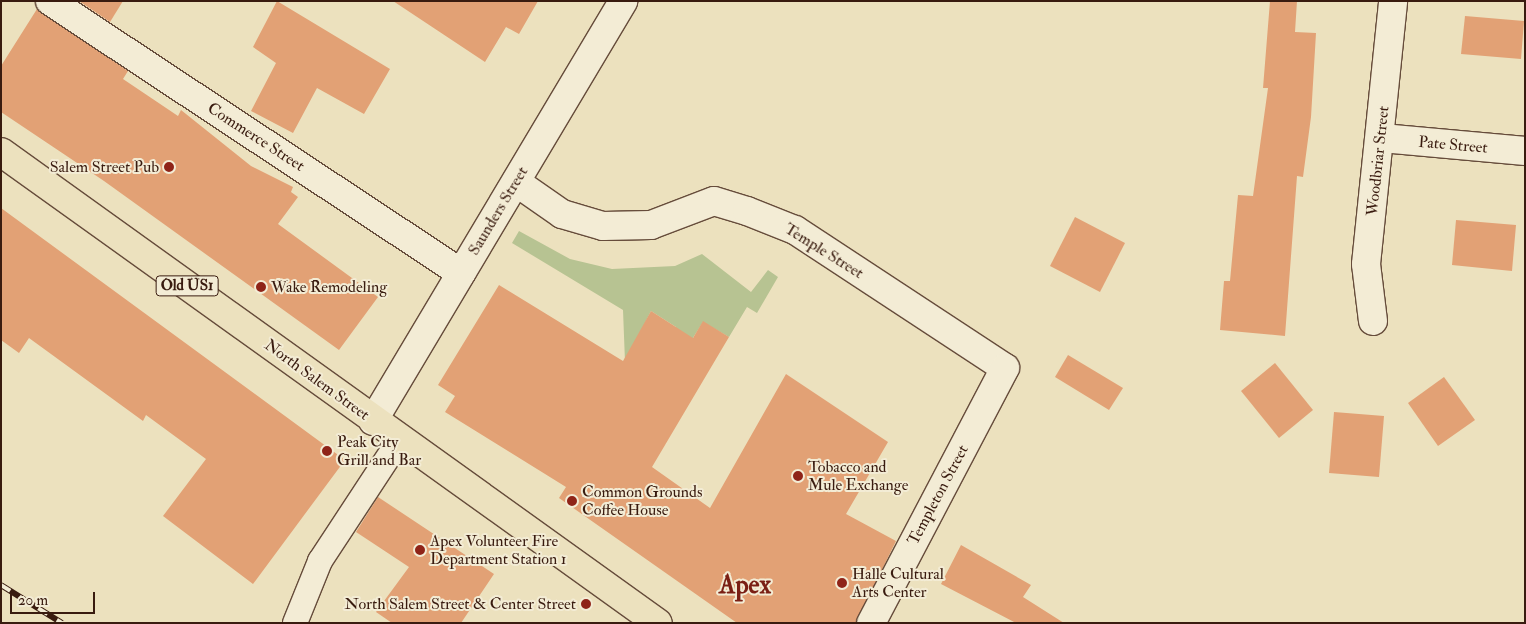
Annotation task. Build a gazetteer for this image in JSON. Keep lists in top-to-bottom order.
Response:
{
  "streets": {
    "main road": ["Old US1", "North Salem Street"],
    "street": [
      "Commerce Street",
      "Pate Street",
      "Woodbriar Street",
      "Saunders Street",
      "Temple Street",
      "Templeton Street"
    ]
  },
  "crossings": [
    ["Commerce Street", "Saunders Street"],
    ["Pate Street", "Woodbriar Street"],
    ["Saunders Street", "Temple Street"],
    ["Saunders Street", "North Salem Street"],
    ["Temple Street", "Templeton Street"]
  ],
  "districts": ["Apex"],
  "places": [
    "Salem Street Pub",
    "Wake Remodeling",
    "Peak City Grill and Bar",
    "Tobacco and Mule Exchange",
    "Common Grounds Coffee House",
    "Apex Volunteer Fire Department Station 1",
    "Halle Cultural Arts Center",
    "North Salem Street & Center Street"
  ],
  "scale_bar": "20 m"
}
